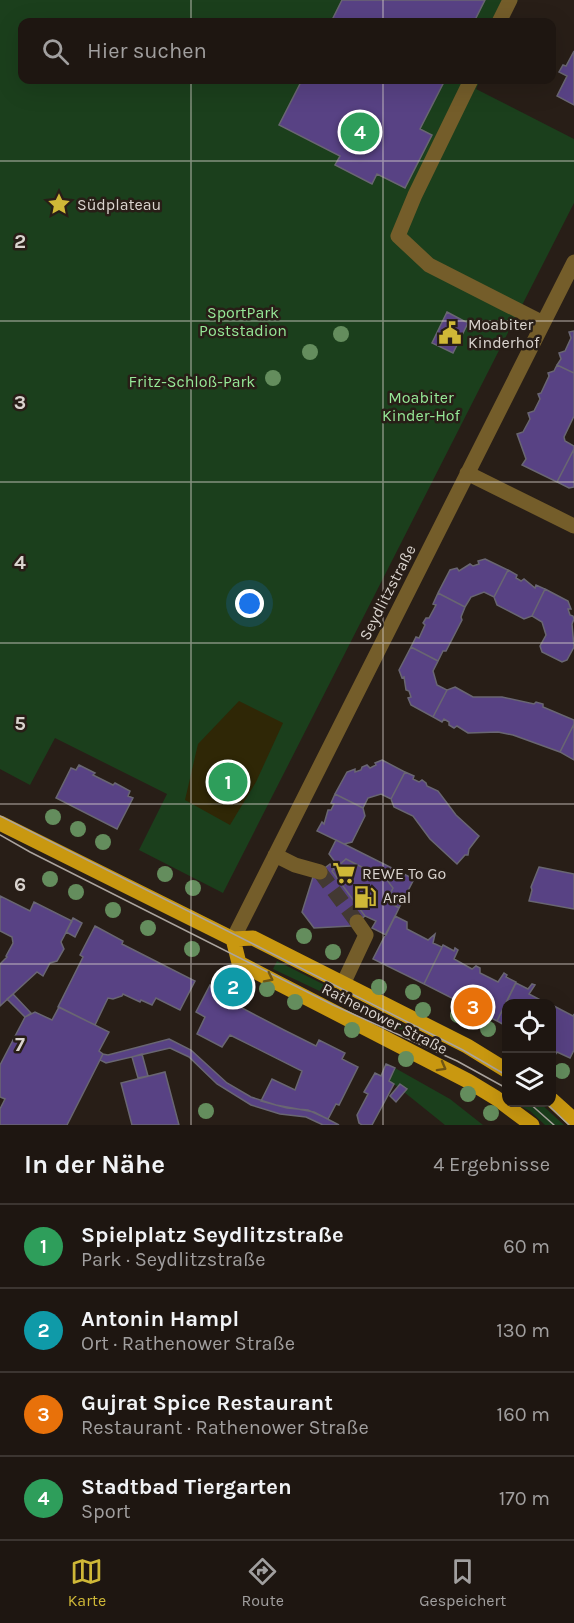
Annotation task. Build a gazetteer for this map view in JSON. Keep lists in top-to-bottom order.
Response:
{
  "streets": {
    "main road": ["Rathenower Straße"],
    "street": ["Seydlitzstraße"]
  },
  "crossings": [
    ["Seydlitzstraße", "Rathenower Straße"]
  ],
  "parks": ["SportPark Poststadion", "Fritz-Schloß-Park", "Moabiter Kinder-Hof"],
  "places": {
    "place": ["Südplateau"],
    "public building": ["Moabiter Kinderhof"],
    "supermarket": ["REWE To Go"],
    "fuel station": ["Aral"]
  },
  "page": {
    "search": "Hier suchen",
    "pins": [
      "4",
      "1",
      "2",
      "3"
    ],
    "heading": ["In der Nähe", "4 Ergebnisse"],
    "list": [
      {
        "mark": "1",
        "name": "Spielplatz Seydlitzstraße",
        "note": "Park · Seydlitzstraße",
        "value": "60 m"
      },
      {
        "mark": "2",
        "name": "Antonin Hampl",
        "note": "Ort · Rathenower Straße",
        "value": "130 m"
      },
      {
        "mark": "3",
        "name": "Gujrat Spice Restaurant",
        "note": "Restaurant · Rathenower Straße",
        "value": "160 m"
      },
      {
        "mark": "4",
        "name": "Stadtbad Tiergarten",
        "note": "Sport",
        "value": "170 m"
      }
    ],
    "nav": ["Karte", "Route", "Gespeichert"]
  },
  "grid": {
    "rows": [
      "2",
      "3",
      "4",
      "5",
      "6",
      "7"
    ]
  }
}
